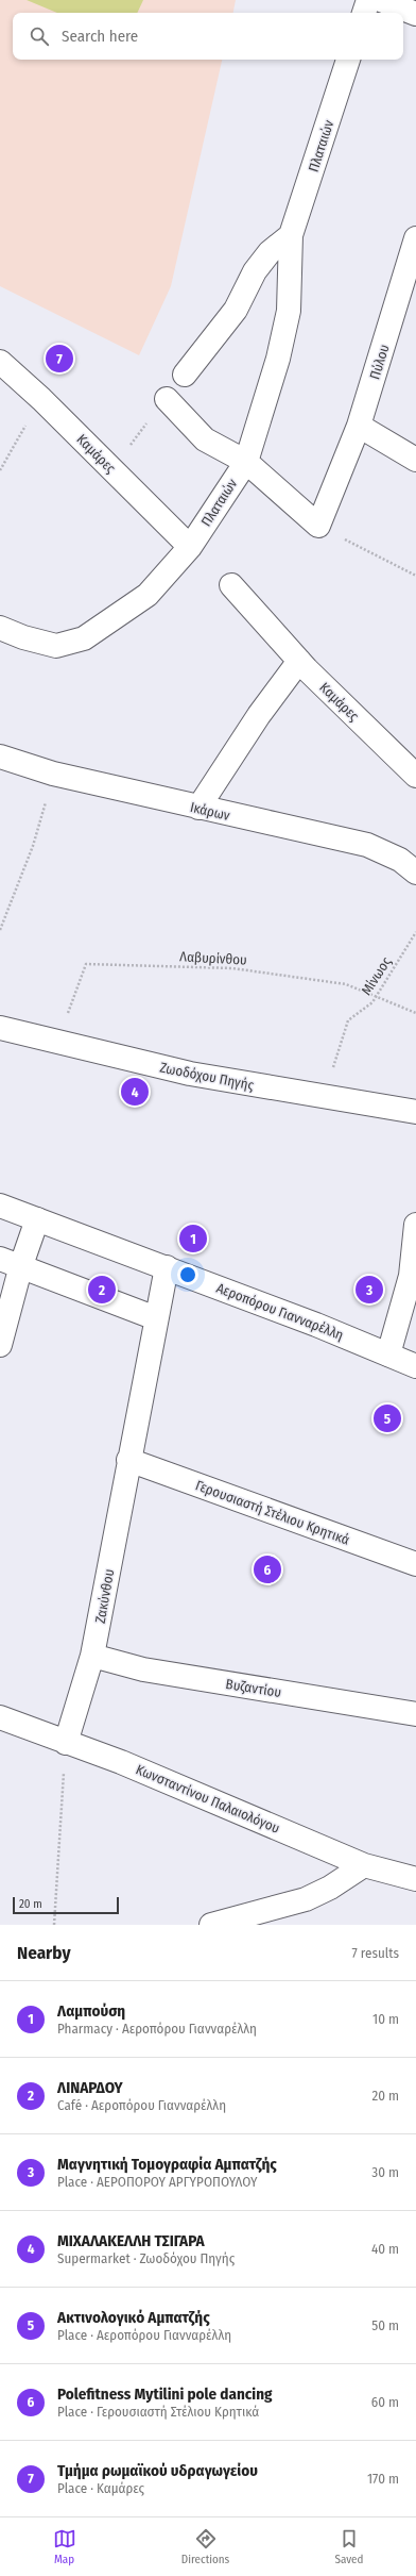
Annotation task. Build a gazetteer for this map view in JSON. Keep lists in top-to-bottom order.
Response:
{
  "streets": {
    "street": [
      "Πλαταιών",
      "Πύλου",
      "Καμάρες",
      "Ικάρων",
      "Ζωοδόχου Πηγής",
      "Αεροπόρου Γιανναρέλλη",
      "Γερουσιαστή Στέλιου Κρητικά",
      "Ζακύνθου",
      "Βυζαντίου",
      "Κωνσταντίνου Παλαιολόγου"
    ],
    "path": ["Λαβυρίνθου", "Μίνωος"]
  },
  "crossings": [
    ["Πλαταιών", "Καμάρες"],
    ["Λαβυρίνθου", "Μίνωος"],
    ["Λαβυρίνθου", "Ζωοδόχου Πηγής"],
    ["Μίνωος", "Ζωοδόχου Πηγής"],
    ["Αεροπόρου Γιανναρέλλη", "Ζακύνθου"],
    ["Γερουσιαστή Στέλιου Κρητικά", "Ζακύνθου"],
    ["Ζακύνθου", "Βυζαντίου"],
    ["Ζακύνθου", "Κωνσταντίνου Παλαιολόγου"]
  ],
  "scale_bar": "20 m",
  "page": {
    "search": "Search here",
    "pins": [
      "7",
      "4",
      "1",
      "2",
      "3",
      "5",
      "6"
    ],
    "scale": "20 m",
    "heading": ["Nearby", "7 results"],
    "list": [
      {
        "mark": "1",
        "name": "Λαμπούση",
        "note": "Pharmacy · Αεροπόρου Γιανναρέλλη",
        "value": "10 m"
      },
      {
        "mark": "2",
        "name": "ΛΙΝΑΡΔΟΥ",
        "note": "Café · Αεροπόρου Γιανναρέλλη",
        "value": "20 m"
      },
      {
        "mark": "3",
        "name": "Μαγνητική Τομογραφία Αμπατζής",
        "note": "Place · ΑΕΡΟΠΟΡΟΥ ΑΡΓΥΡΟΠΟΥΛΟΥ",
        "value": "30 m"
      },
      {
        "mark": "4",
        "name": "ΜΙΧΑΛΑΚΕΛΛΗ ΤΣΙΓΑΡΑ",
        "note": "Supermarket · Ζωοδόχου Πηγής",
        "value": "40 m"
      },
      {
        "mark": "5",
        "name": "Ακτινολογικό Αμπατζής",
        "note": "Place · Αεροπόρου Γιανναρέλλη",
        "value": "50 m"
      },
      {
        "mark": "6",
        "name": "Polefitness Mytilini pole dancing",
        "note": "Place · Γερουσιαστή Στέλιου Κρητικά",
        "value": "60 m"
      },
      {
        "mark": "7",
        "name": "Τμήμα ρωμαϊκού υδραγωγείου",
        "note": "Place · Καμάρες",
        "value": "170 m"
      }
    ],
    "nav": ["Map", "Directions", "Saved"]
  }
}
